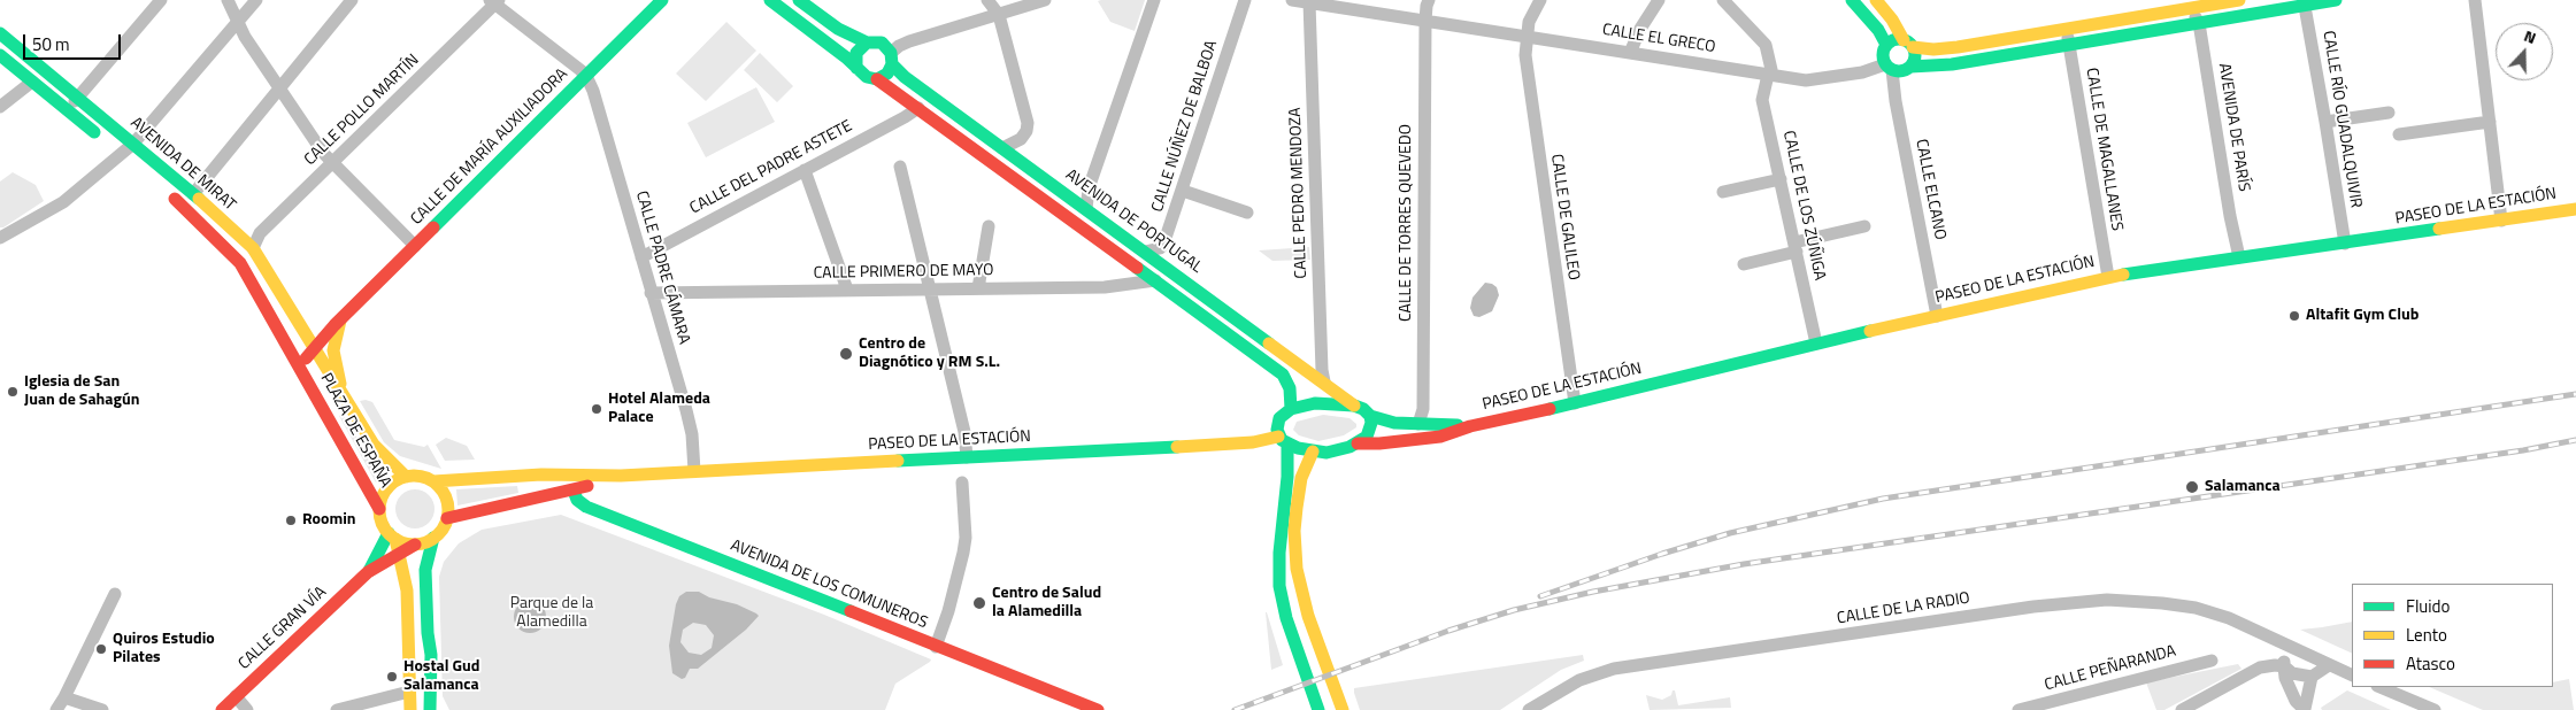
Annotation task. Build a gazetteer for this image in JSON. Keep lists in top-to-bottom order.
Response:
{
  "streets": {
    "main road": [
      "CALLE DE MARÍA AUXILIADORA",
      "AVENIDA DE MIRAT",
      "PASEO DE LA ESTACIÓN",
      "AVENIDA DE PORTUGAL",
      "PLAZA DE ESPAÑA",
      "AVENIDA DE LOS COMUNEROS",
      "CALLE GRAN VÍA"
    ],
    "street": [
      "CALLE EL GRECO",
      "CALLE POLLO MARTÍN",
      "CALLE RÍO GUADALQUIVIR",
      "CALLE NÚÑEZ DE BALBOA",
      "AVENIDA DE PARÍS",
      "CALLE DE MAGALLANES",
      "CALLE DEL PADRE ASTETE",
      "CALLE ELCANO",
      "CALLE PEDRO MENDOZA",
      "CALLE DE LOS ZÚÑIGA",
      "CALLE DE GALILEO",
      "CALLE DE TORRES QUEVEDO",
      "CALLE PADRE CÁMARA",
      "CALLE PRIMERO DE MAYO",
      "CALLE DE LA RADIO",
      "CALLE PEÑARANDA"
    ]
  },
  "crossings": [
    ["CALLE EL GRECO", "CALLE ELCANO"],
    ["CALLE EL GRECO", "CALLE PEDRO MENDOZA"],
    ["CALLE EL GRECO", "CALLE DE LOS ZÚÑIGA"],
    ["CALLE EL GRECO", "CALLE DE GALILEO"],
    ["CALLE EL GRECO", "CALLE DE TORRES QUEVEDO"],
    ["CALLE POLLO MARTÍN", "AVENIDA DE MIRAT"],
    ["CALLE RÍO GUADALQUIVIR", "PASEO DE LA ESTACIÓN"],
    ["CALLE NÚÑEZ DE BALBOA", "AVENIDA DE PORTUGAL"],
    ["AVENIDA DE PARÍS", "PASEO DE LA ESTACIÓN"],
    ["CALLE DE MARÍA AUXILIADORA", "AVENIDA DE MIRAT"],
    ["CALLE DE MARÍA AUXILIADORA", "CALLE PADRE CÁMARA"],
    ["CALLE DE MARÍA AUXILIADORA", "PLAZA DE ESPAÑA"],
    ["CALLE DE MAGALLANES", "PASEO DE LA ESTACIÓN"],
    ["AVENIDA DE MIRAT", "PLAZA DE ESPAÑA"],
    ["CALLE DEL PADRE ASTETE", "CALLE PADRE CÁMARA"],
    ["CALLE ELCANO", "PASEO DE LA ESTACIÓN"],
    ["CALLE PEDRO MENDOZA", "AVENIDA DE PORTUGAL"],
    ["CALLE DE LOS ZÚÑIGA", "PASEO DE LA ESTACIÓN"],
    ["PASEO DE LA ESTACIÓN", "CALLE DE GALILEO"],
    ["PASEO DE LA ESTACIÓN", "AVENIDA DE PORTUGAL"],
    ["PASEO DE LA ESTACIÓN", "CALLE DE TORRES QUEVEDO"],
    ["PASEO DE LA ESTACIÓN", "CALLE PADRE CÁMARA"],
    ["PASEO DE LA ESTACIÓN", "PLAZA DE ESPAÑA"],
    ["PASEO DE LA ESTACIÓN", "AVENIDA DE LOS COMUNEROS"],
    ["PASEO DE LA ESTACIÓN", "CALLE GRAN VÍA"],
    ["CALLE PADRE CÁMARA", "CALLE PRIMERO DE MAYO"],
    ["PLAZA DE ESPAÑA", "CALLE GRAN VÍA"]
  ],
  "parks": ["Parque de la Alamedilla"],
  "places": [
    "Altafit Gym Club",
    "Centro de Diagnótico y RM S.L.",
    "Iglesia de San Juan de Sahagún",
    "Hotel Alameda Palace",
    "Salamanca",
    "Roomin",
    "Centro de Salud la Alamedilla",
    "Quiros Estudio Pilates",
    "Hostal Gud Salamanca"
  ],
  "legend": ["Fluido", "Lento", "Atasco"],
  "scale_bar": "50 m",
  "north": "top"
}
